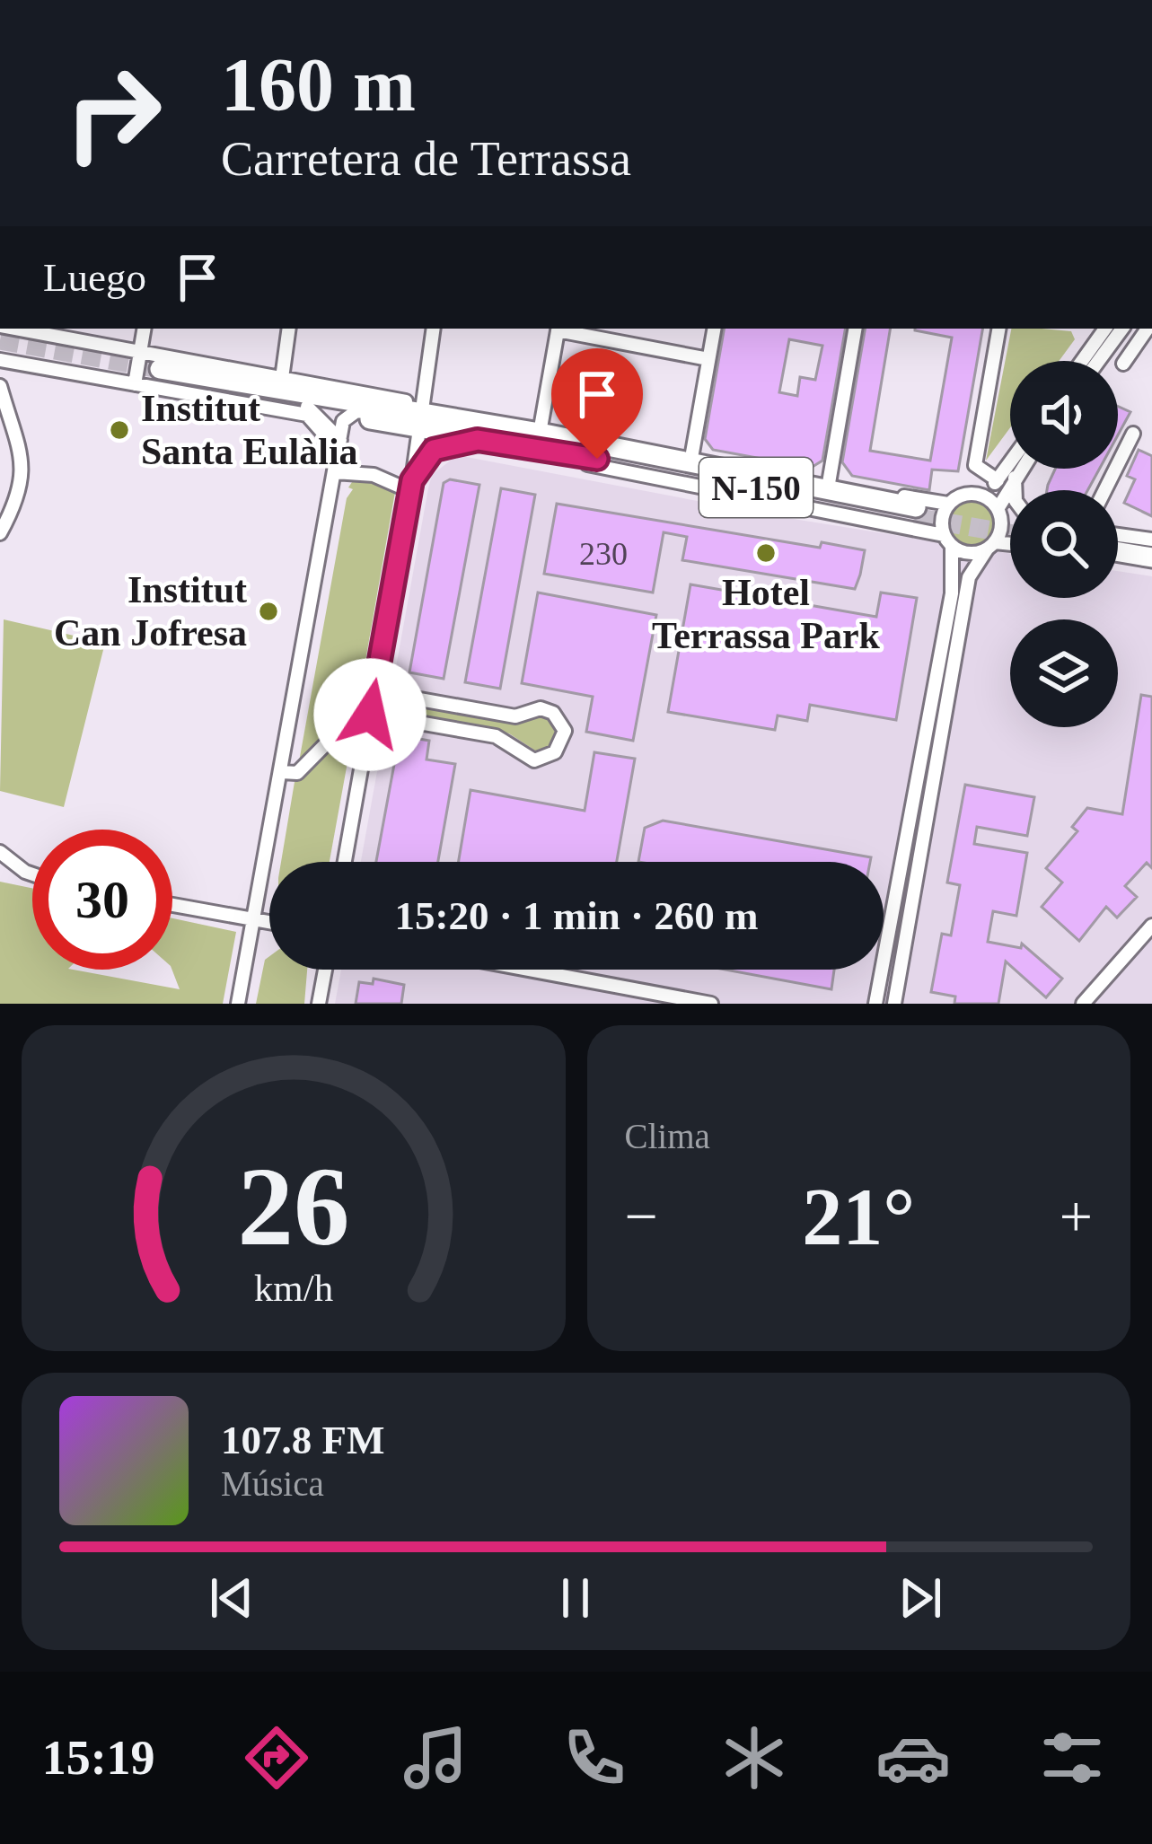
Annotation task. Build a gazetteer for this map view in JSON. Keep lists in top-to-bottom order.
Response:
{
  "streets": {
    "main road": ["N-150"]
  },
  "places": ["Institut Santa Eulàlia", "Hotel Terrassa Park", "Institut Can Jofresa"],
  "house_numbers": ["230"],
  "page": {
    "turn": ["160 m", "Carretera de Terrassa"],
    "then": "Luego",
    "limit": "30",
    "trip": "15:20 · 1 min · 260 m",
    "tile": "Clima",
    "heat": ["−", "21°", "+"],
    "song": ["107.8 FM", "Música"],
    "tabs": "15:19",
    "gauge": ["26", "km/h"]
  }
}
